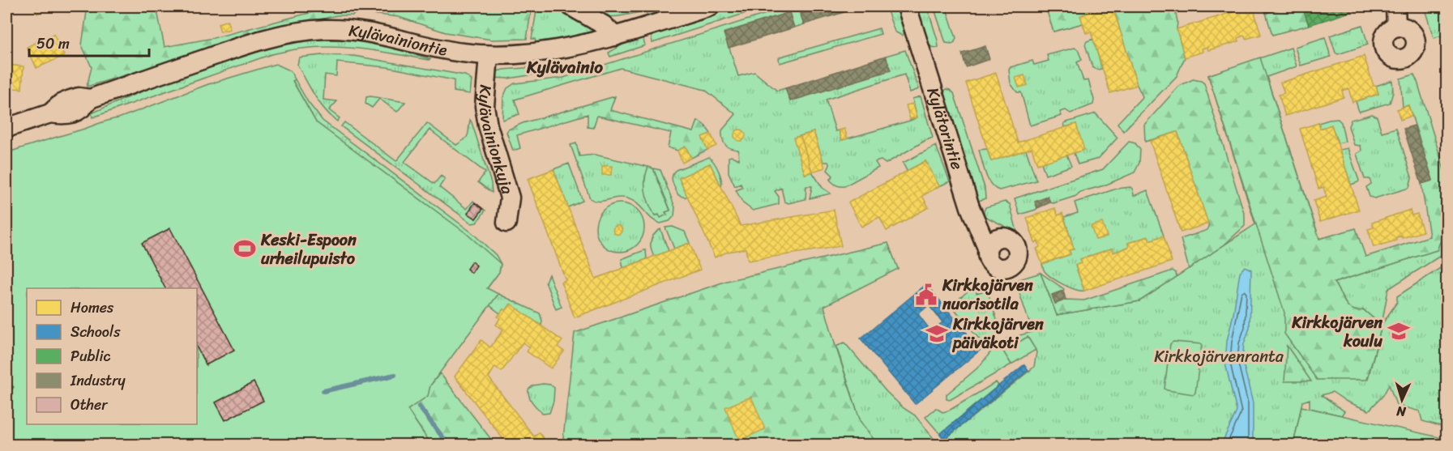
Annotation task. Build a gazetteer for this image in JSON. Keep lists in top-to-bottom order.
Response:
{
  "streets": {
    "street": ["Kylävainiontie", "Kylätorintie", "Kylävainionkuja"]
  },
  "crossings": [
    ["Kylävainiontie", "Kylävainionkuja"]
  ],
  "districts": ["Kylävainio"],
  "parks": ["Kirkkojärvenranta"],
  "places": {
    "sports": ["Keski-Espoon urheilupuisto"],
    "public building": ["Kirkkojärven nuorisotila"],
    "school or university": ["Kirkkojärven koulu", "Kirkkojärven päiväkoti"]
  },
  "legend": [
    "Homes",
    "Schools",
    "Public",
    "Industry",
    "Other"
  ],
  "scale_bar": "50 m",
  "north": "bottom"
}
